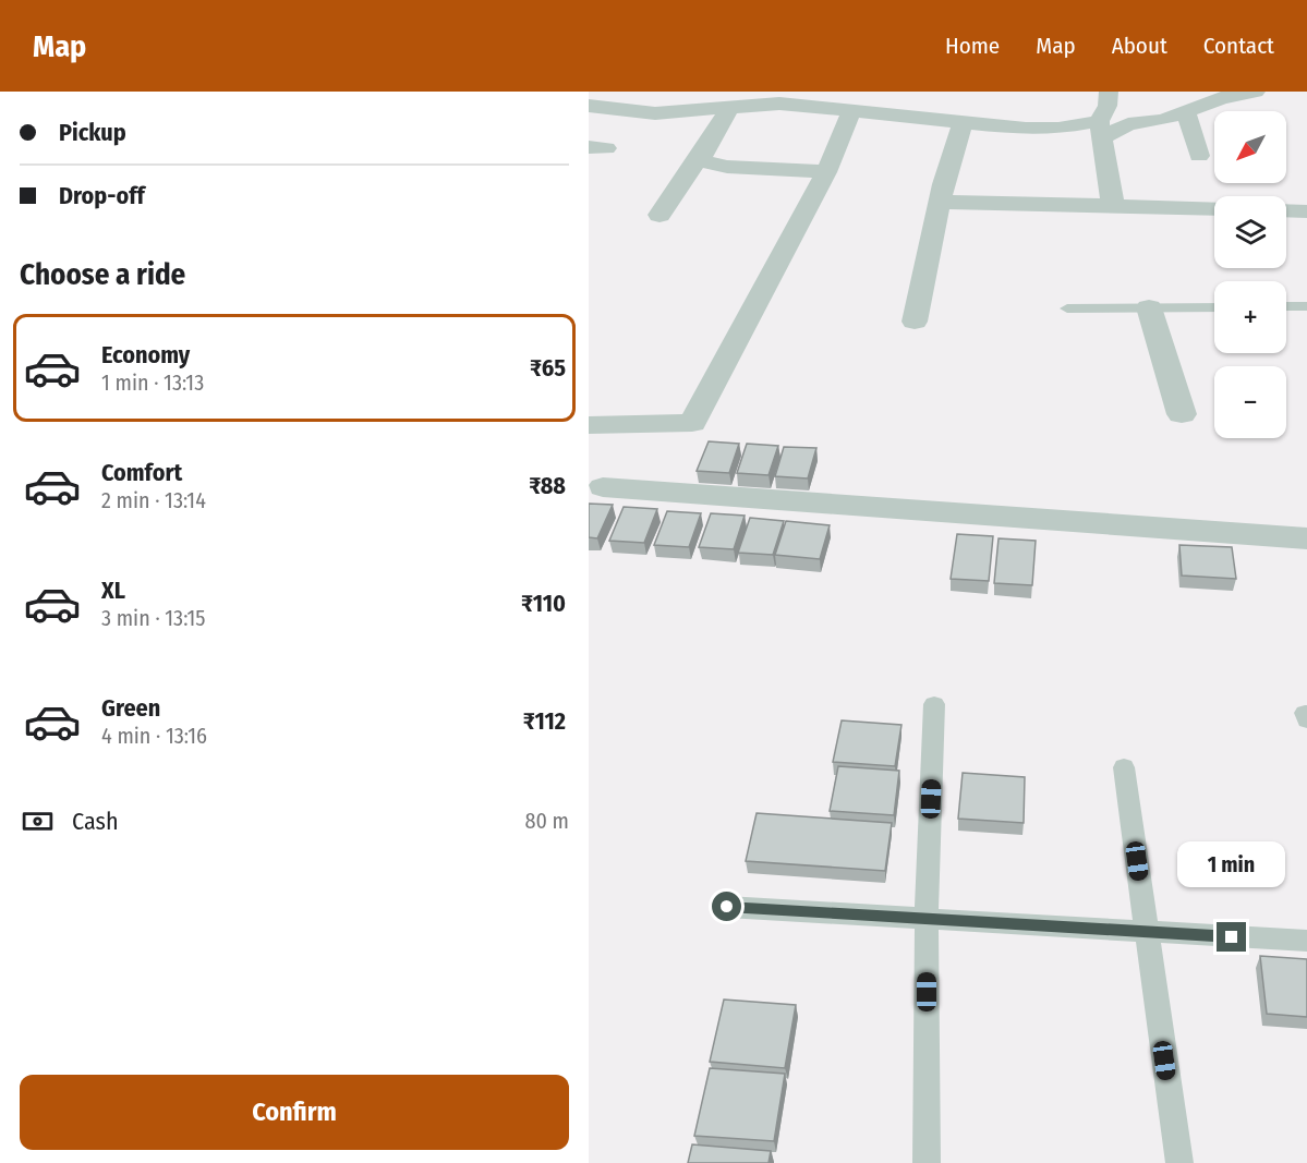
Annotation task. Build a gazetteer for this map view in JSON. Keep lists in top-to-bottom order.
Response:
{
  "north": "bottom left",
  "page": {
    "header": "Map",
    "nav": [
      "Home",
      "Map",
      "About",
      "Contact"
    ],
    "banner": ["Pickup", "Drop-off"],
    "map_buttons": ["+", "−"],
    "heading": "Choose a ride",
    "list": [
      {
        "name": "Economy",
        "note": "1 min · 13:13",
        "value": "₹65"
      },
      {
        "name": "Comfort",
        "note": "2 min · 13:14",
        "value": "₹88"
      },
      {
        "name": "XL",
        "note": "3 min · 13:15",
        "value": "₹110"
      },
      {
        "name": "Green",
        "note": "4 min · 13:16",
        "value": "₹112"
      }
    ],
    "pay": ["Cash", "80 m"],
    "bubble": "1 min",
    "buttons": "Confirm"
  }
}
